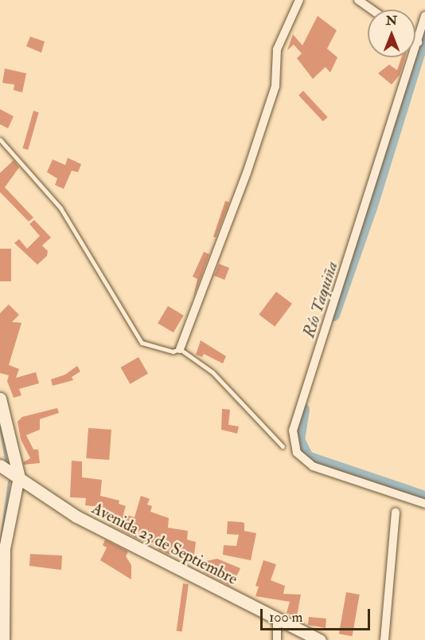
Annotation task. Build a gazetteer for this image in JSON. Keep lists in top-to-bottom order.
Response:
{
  "streets": {
    "main road": ["Avenida 23 de Septiembre"]
  },
  "water": ["Río Taquiña"],
  "scale_bar": "100 m",
  "north": "top"
}
